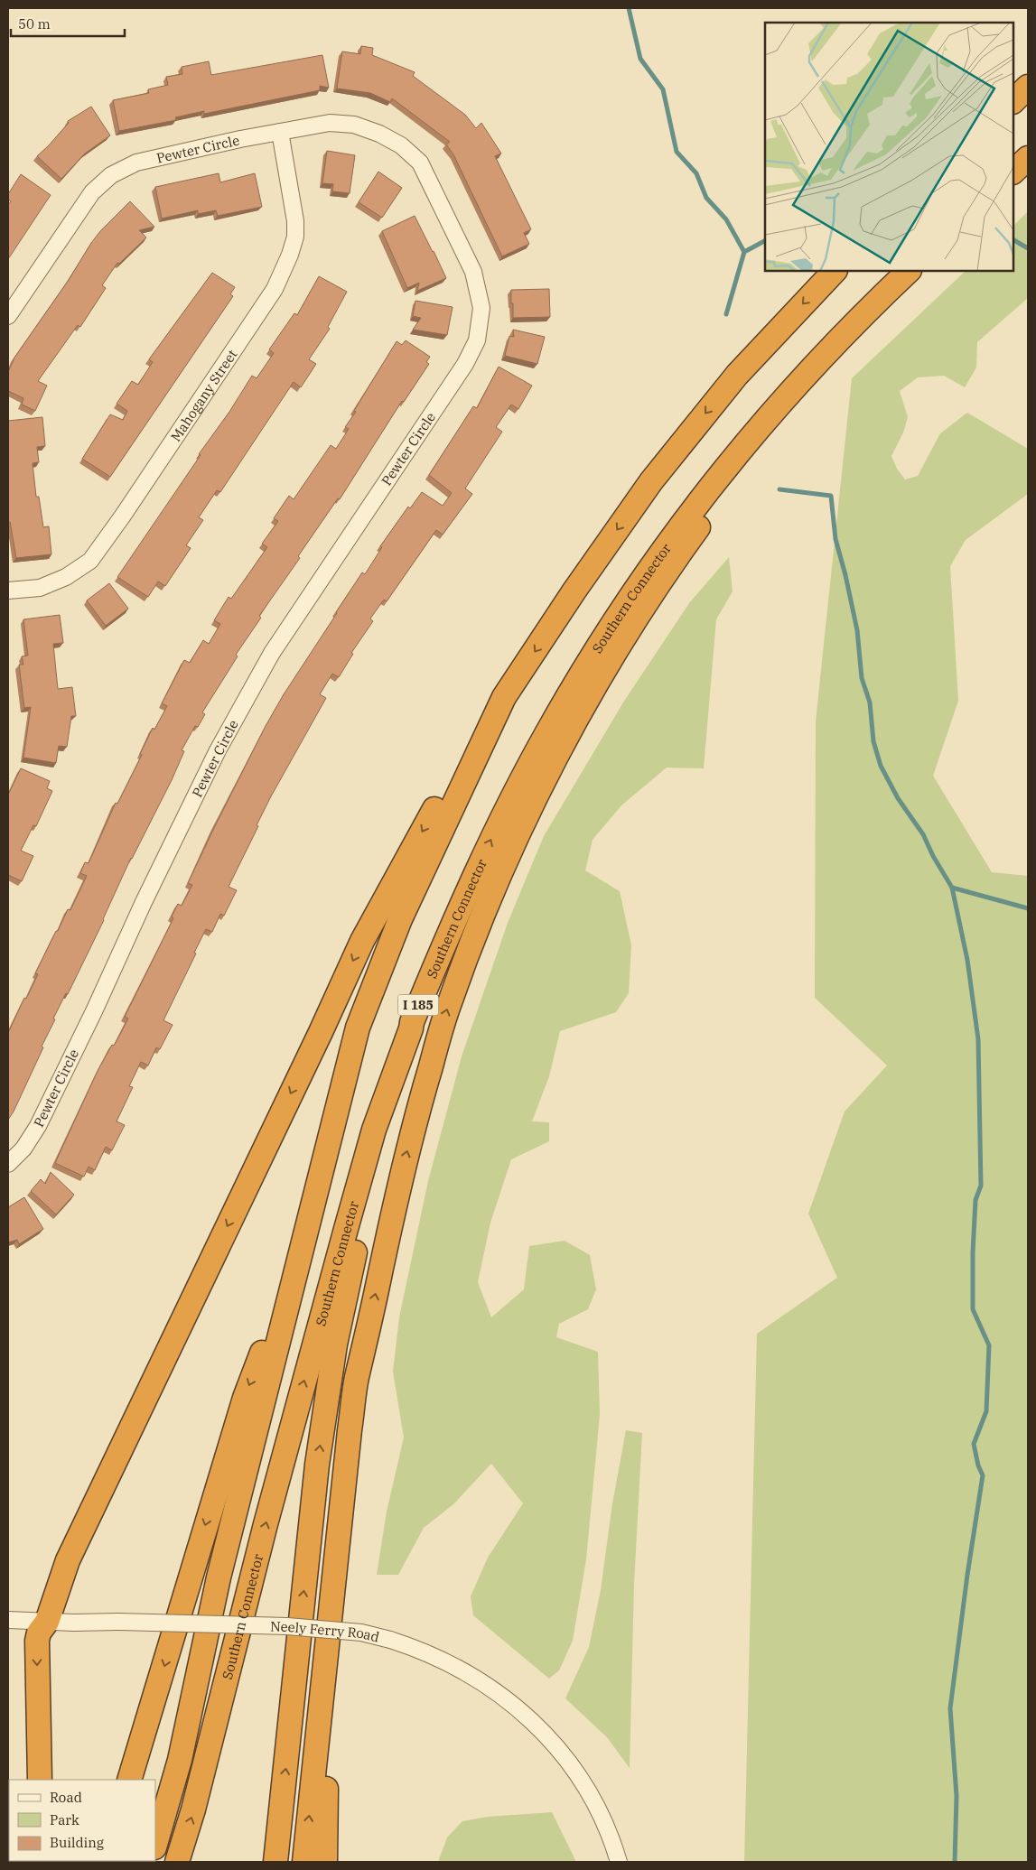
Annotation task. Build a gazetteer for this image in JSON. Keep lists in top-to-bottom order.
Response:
{
  "streets": {
    "highway": ["Southern Connector", "I 185"],
    "street": ["Pewter Circle", "Mahogany Street", "Neely Ferry Road"]
  },
  "crossings": [
    ["Pewter Circle", "Mahogany Street"]
  ],
  "legend": ["Road", "Park", "Building"],
  "scale_bar": "50 m"
}
